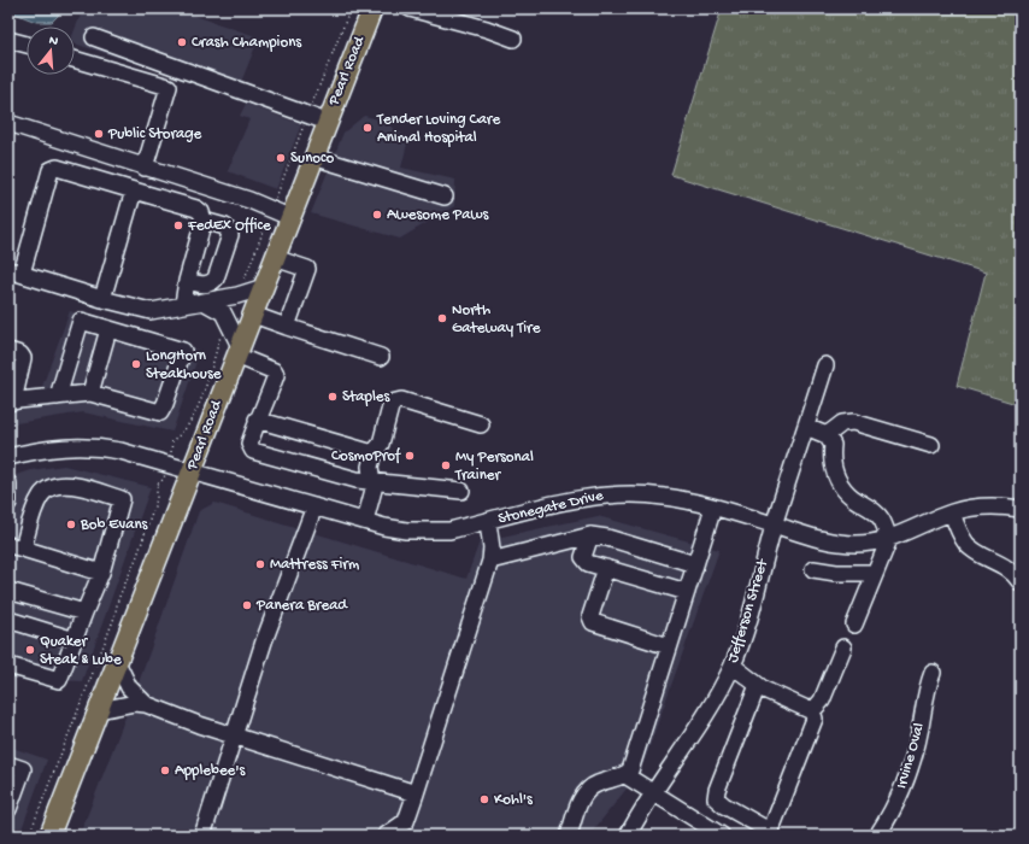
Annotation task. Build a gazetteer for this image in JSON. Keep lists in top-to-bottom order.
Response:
{
  "streets": {
    "main road": ["Pearl Road"],
    "street": ["Stonegate Drive", "Jefferson Street", "Irvine Oval"]
  },
  "crossings": [
    ["Pearl Road", "Stonegate Drive"],
    ["Stonegate Drive", "Jefferson Street"]
  ],
  "places": [
    "Crash Champions",
    "Tender Loving Care Animal Hospital",
    "Public Storage",
    "Sunoco",
    "Awesome Paws",
    "FedEx Office",
    "North Gateway Tire",
    "LongHorn Steakhouse",
    "Staples",
    "CosmoProf",
    "My Personal Trainer",
    "Bob Evans",
    "Mattress Firm",
    "Panera Bread",
    "Quaker Steak & Lube",
    "Applebee's",
    "Kohl's"
  ],
  "north": "top"
}
